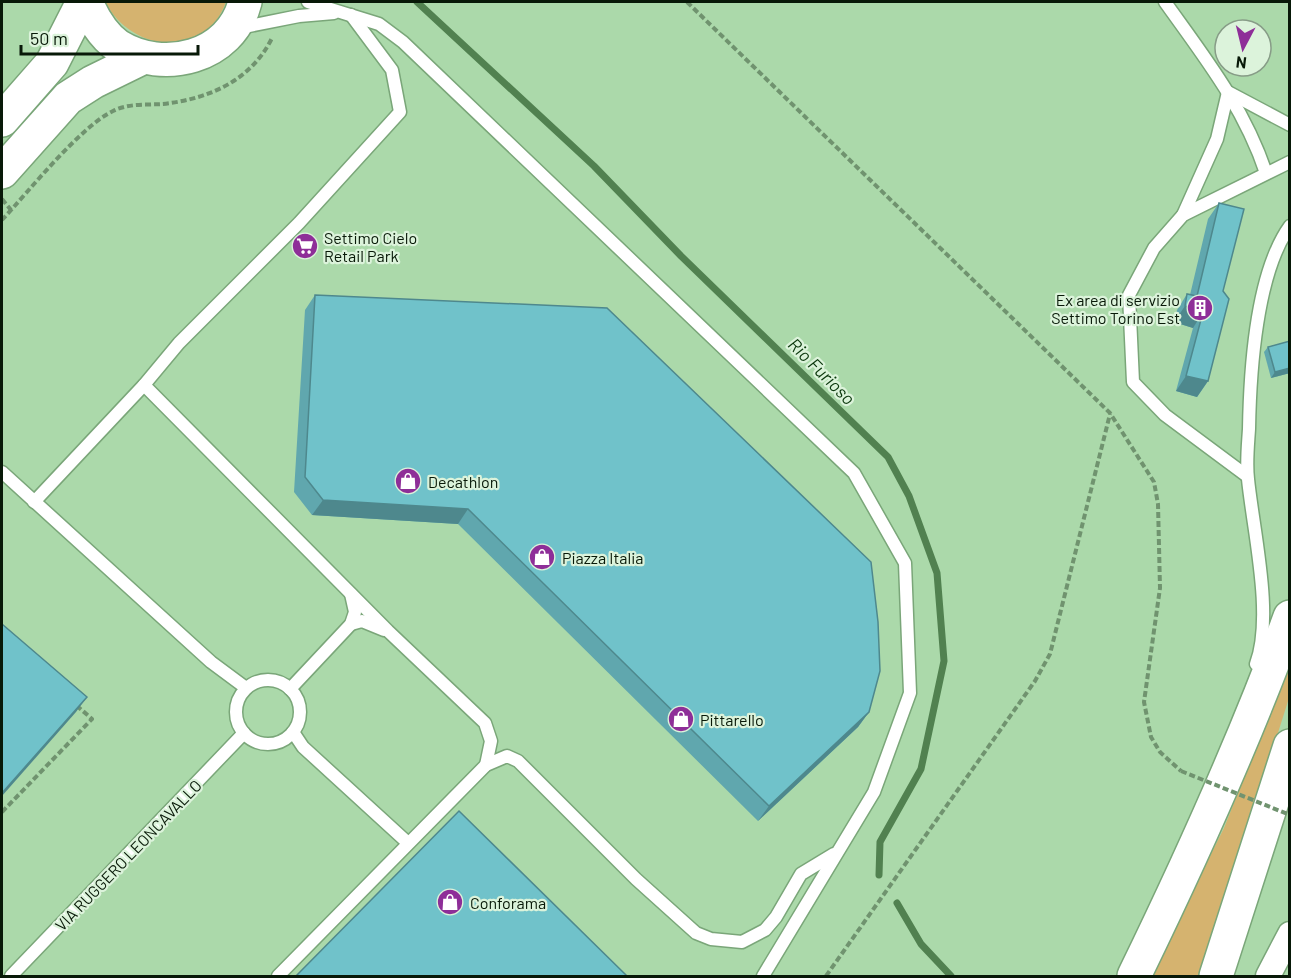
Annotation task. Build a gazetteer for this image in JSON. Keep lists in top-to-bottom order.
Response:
{
  "streets": {
    "lane": ["VIA RUGGERO LEONCAVALLO"]
  },
  "water": ["Rio Furioso"],
  "places": {
    "supermarket": ["Settimo Cielo Retail Park"],
    "building": ["Ex area di servizio Settimo Torino Est"],
    "shop": [
      "Decathlon",
      "Piazza Italia",
      "Pittarello",
      "Conforama"
    ]
  },
  "scale_bar": "50 m",
  "north": "bottom"
}
